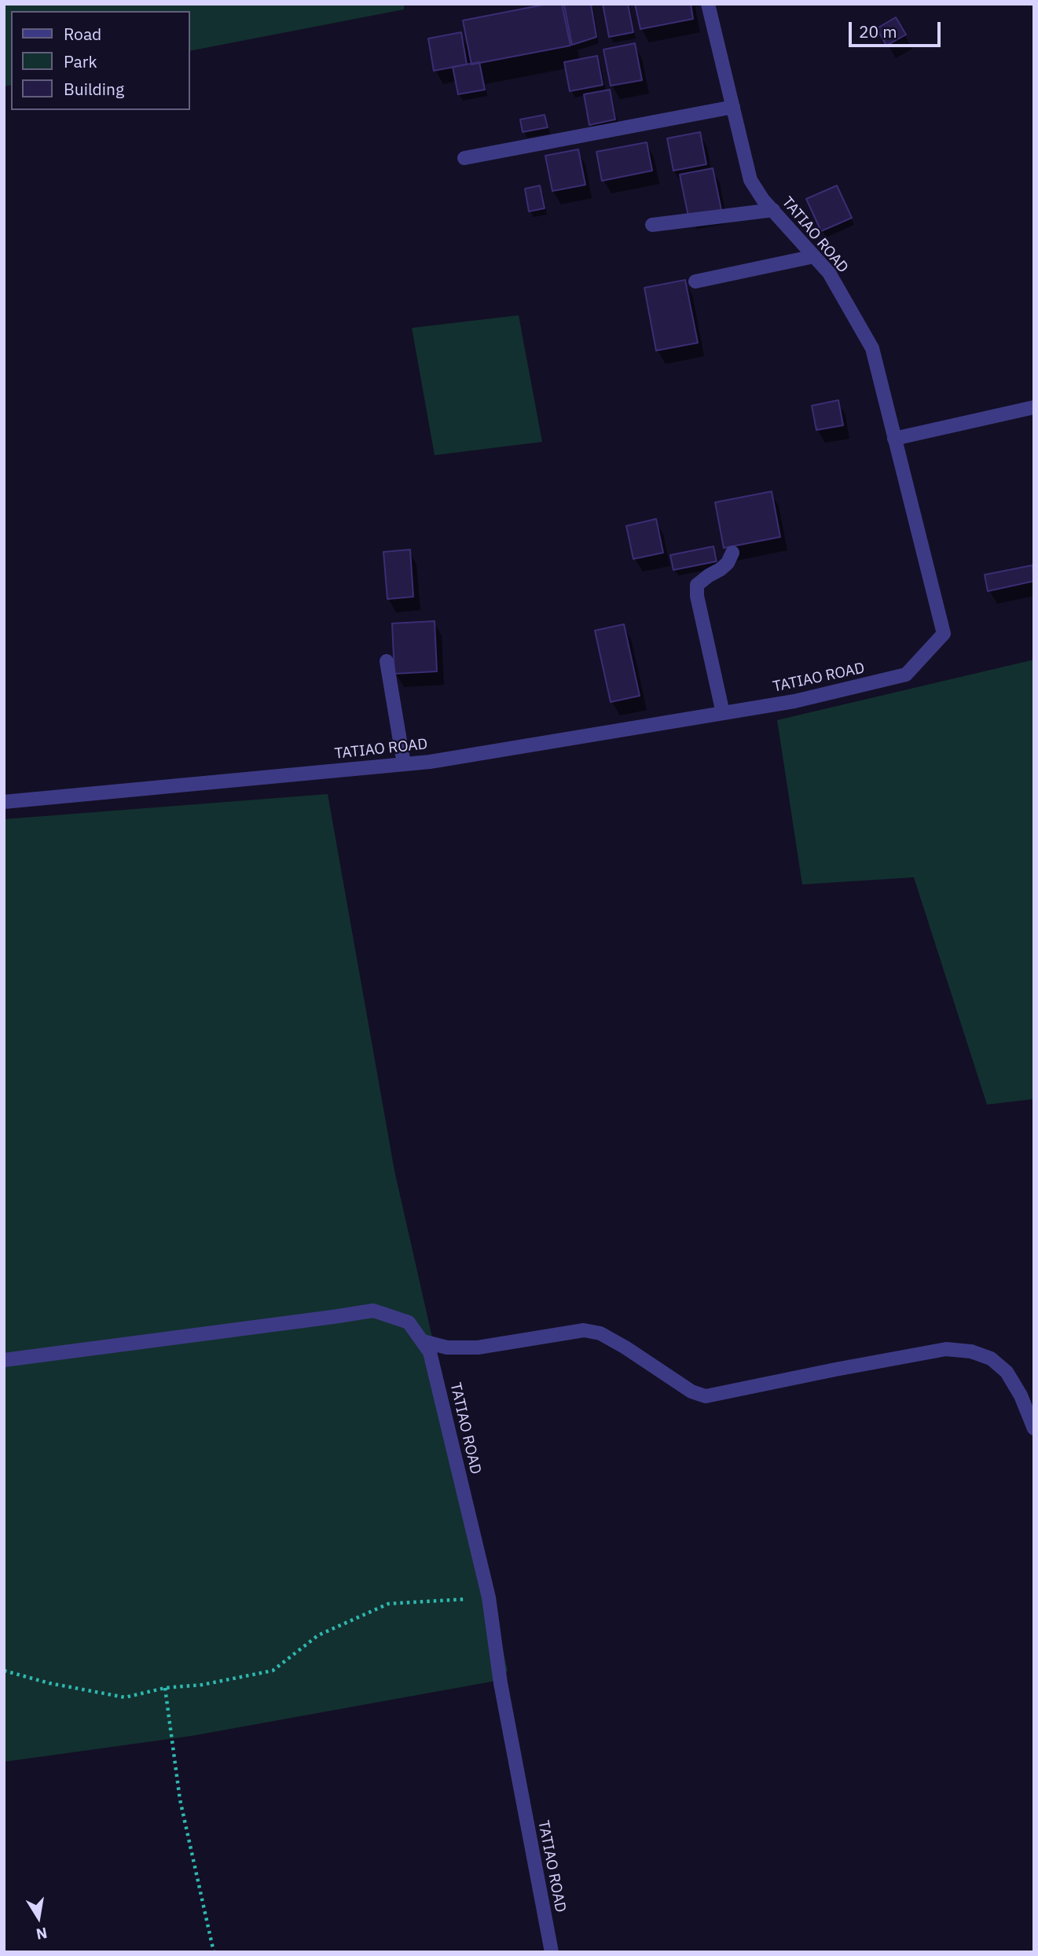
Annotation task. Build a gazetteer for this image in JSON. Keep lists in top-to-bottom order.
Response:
{
  "streets": {
    "street": ["TATIAO ROAD"]
  },
  "legend": ["Road", "Park", "Building"],
  "scale_bar": "20 m",
  "north": "bottom"
}
